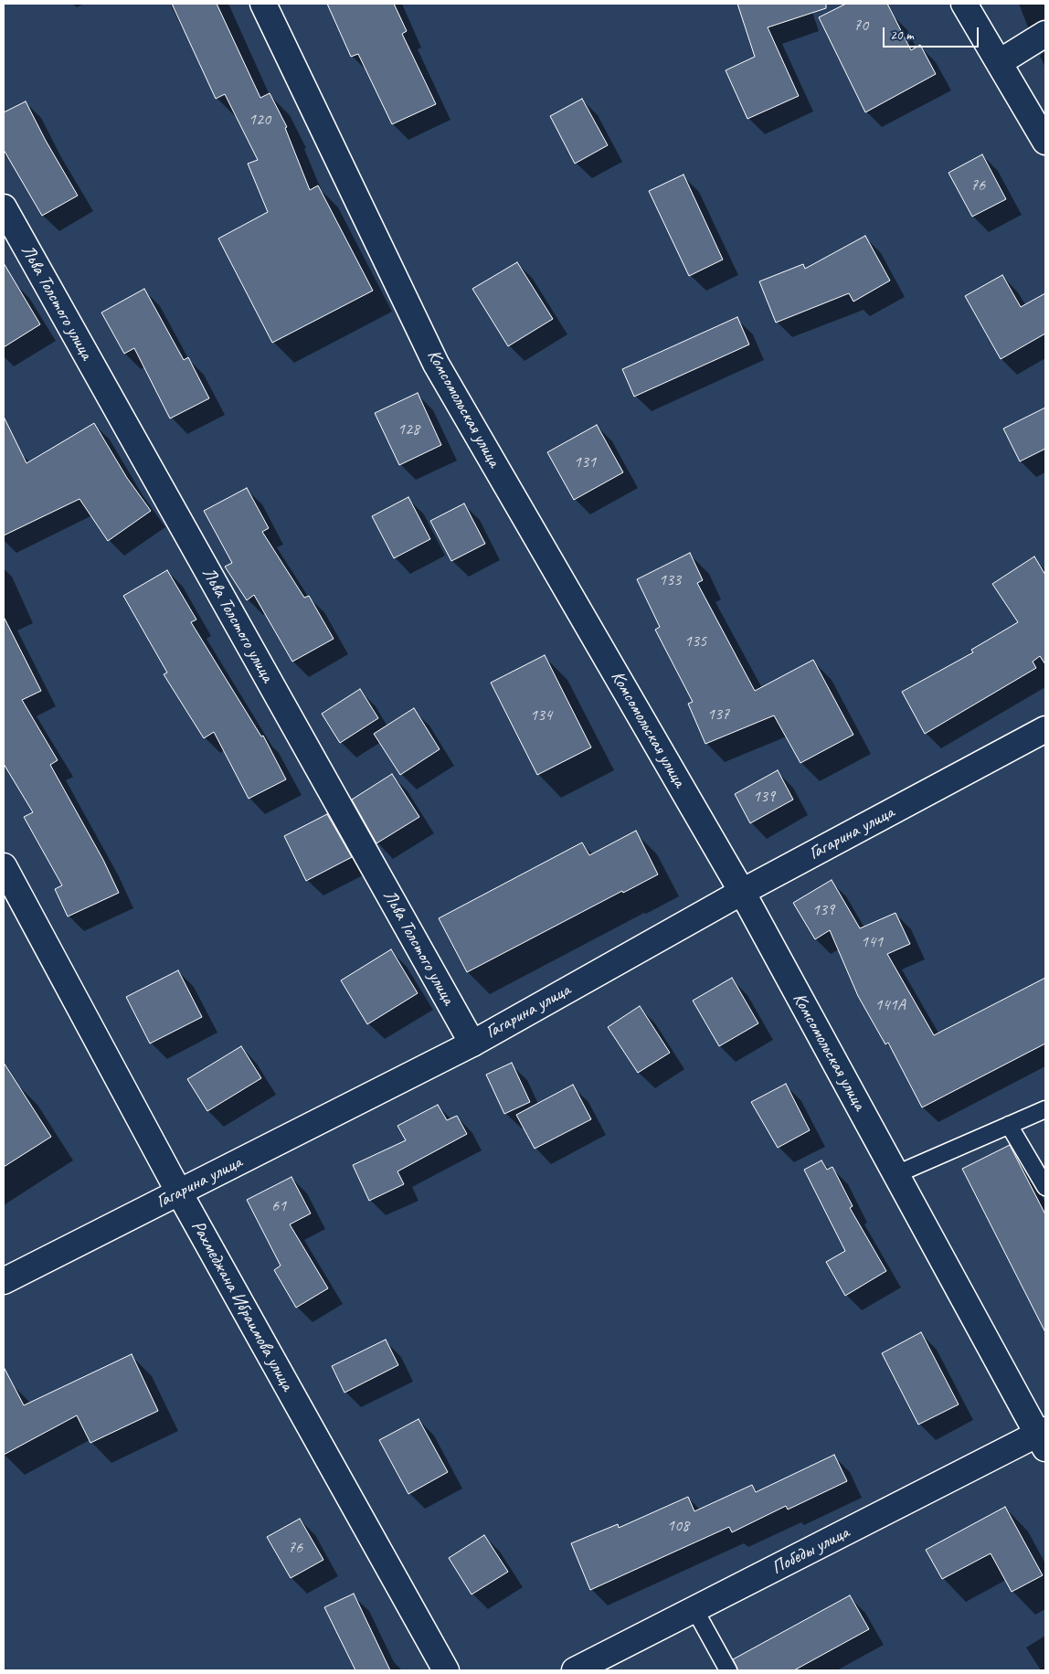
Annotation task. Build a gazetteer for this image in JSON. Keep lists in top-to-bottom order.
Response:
{
  "streets": {
    "street": [
      "Льва Толстого улица",
      "Комсомольская улица",
      "Гагарина улица",
      "Рахмеджана Ибраимова улица",
      "Победы улица"
    ]
  },
  "crossings": [
    ["Льва Толстого улица", "Гагарина улица"],
    ["Комсомольская улица", "Гагарина улица"],
    ["Комсомольская улица", "Победы улица"],
    ["Гагарина улица", "Рахмеджана Ибраимова улица"]
  ],
  "house_numbers": [
    "70",
    "120",
    "76",
    "128",
    "131",
    "133",
    "135",
    "137",
    "134",
    "139",
    "139",
    "141",
    "141А",
    "61",
    "108",
    "76"
  ],
  "scale_bar": "20 m"
}
